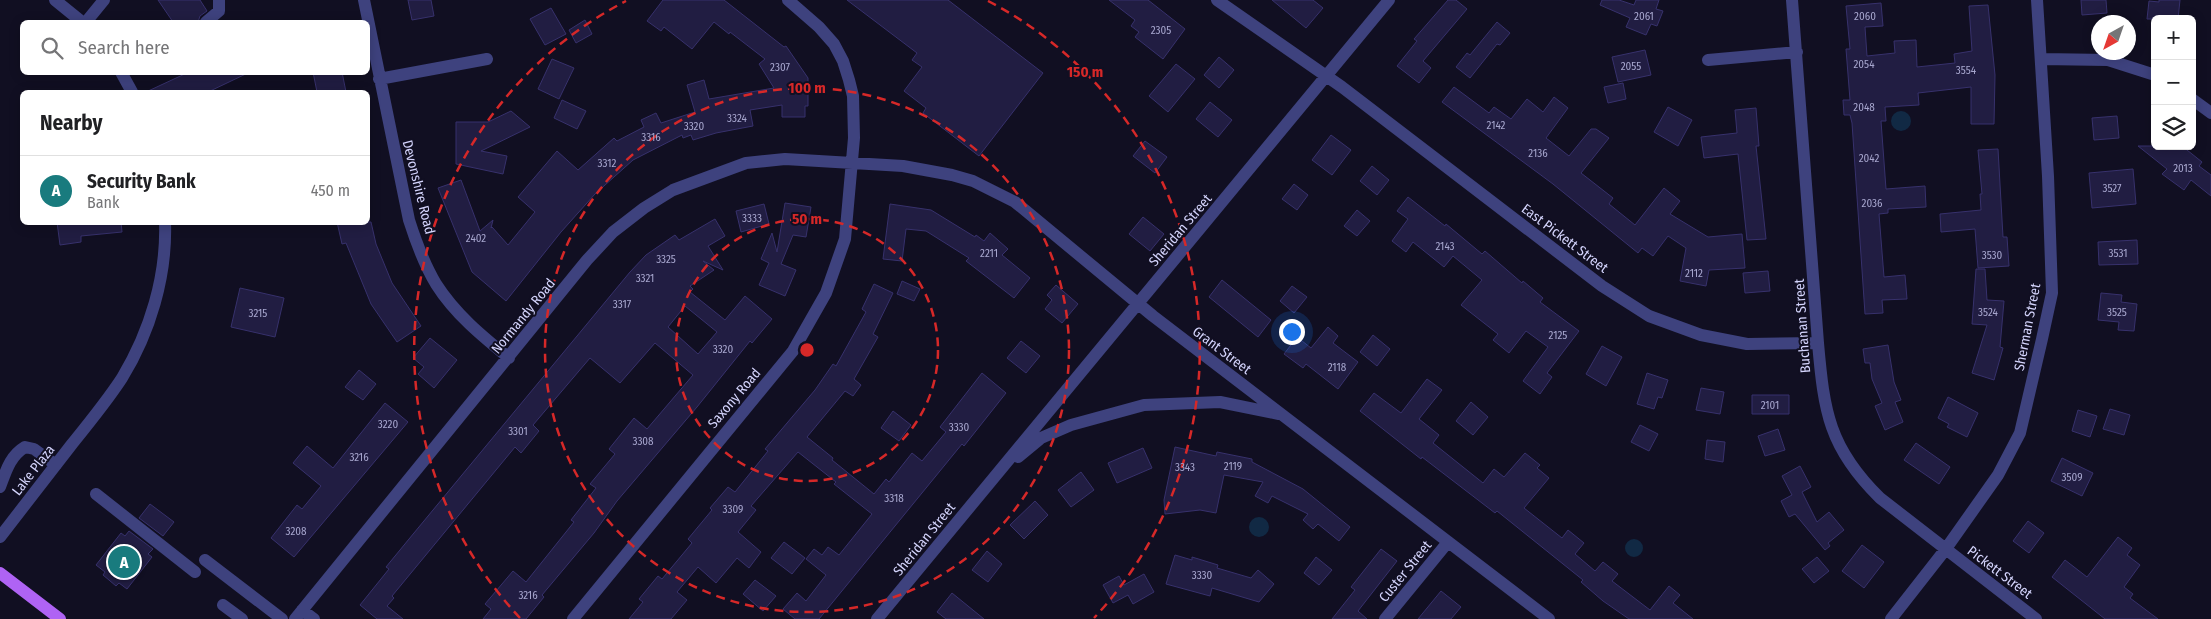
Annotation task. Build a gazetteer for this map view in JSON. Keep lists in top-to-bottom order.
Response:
{
  "streets": {
    "street": [
      "Devonshire Road",
      "Sheridan Street",
      "East Pickett Street",
      "Normandy Road",
      "Buchanan Street",
      "Sherman Street",
      "Grant Street",
      "Saxony Road",
      "Lake Plaza",
      "Custer Street",
      "Pickett Street"
    ]
  },
  "crossings": [
    ["Devonshire Road", "Normandy Road"],
    ["Sheridan Street", "East Pickett Street"],
    ["Sheridan Street", "Grant Street"],
    ["East Pickett Street", "Buchanan Street"],
    ["Normandy Road", "Grant Street"],
    ["Normandy Road", "Saxony Road"],
    ["Buchanan Street", "Sherman Street"],
    ["Buchanan Street", "Pickett Street"],
    ["Sherman Street", "Pickett Street"],
    ["Grant Street", "Saxony Road"],
    ["Grant Street", "Custer Street"]
  ],
  "house_numbers": [
    "2061",
    "2060",
    "2305",
    "2054",
    "2055",
    "2307",
    "3554",
    "2048",
    "3324",
    "2142",
    "3320",
    "3316",
    "2136",
    "2042",
    "3312",
    "2013",
    "3527",
    "2036",
    "3333",
    "2402",
    "2143",
    "2211",
    "3531",
    "3530",
    "3325",
    "2112",
    "3321",
    "3317",
    "3524",
    "3525",
    "3215",
    "2125",
    "3320",
    "2118",
    "2101",
    "3220",
    "3330",
    "3301",
    "3308",
    "3216",
    "2119",
    "3343",
    "3509",
    "3318",
    "3309",
    "3208",
    "3330",
    "3216"
  ],
  "north": "bottom left",
  "page": {
    "map_buttons": ["+", "−"],
    "search": "Search here",
    "heading": "Nearby",
    "list": [
      {
        "mark": "A",
        "name": "Security Bank",
        "note": "Bank",
        "value": "450 m"
      }
    ],
    "pins": "A"
  },
  "rings": ["150 m", "100 m", "50 m"]
}
